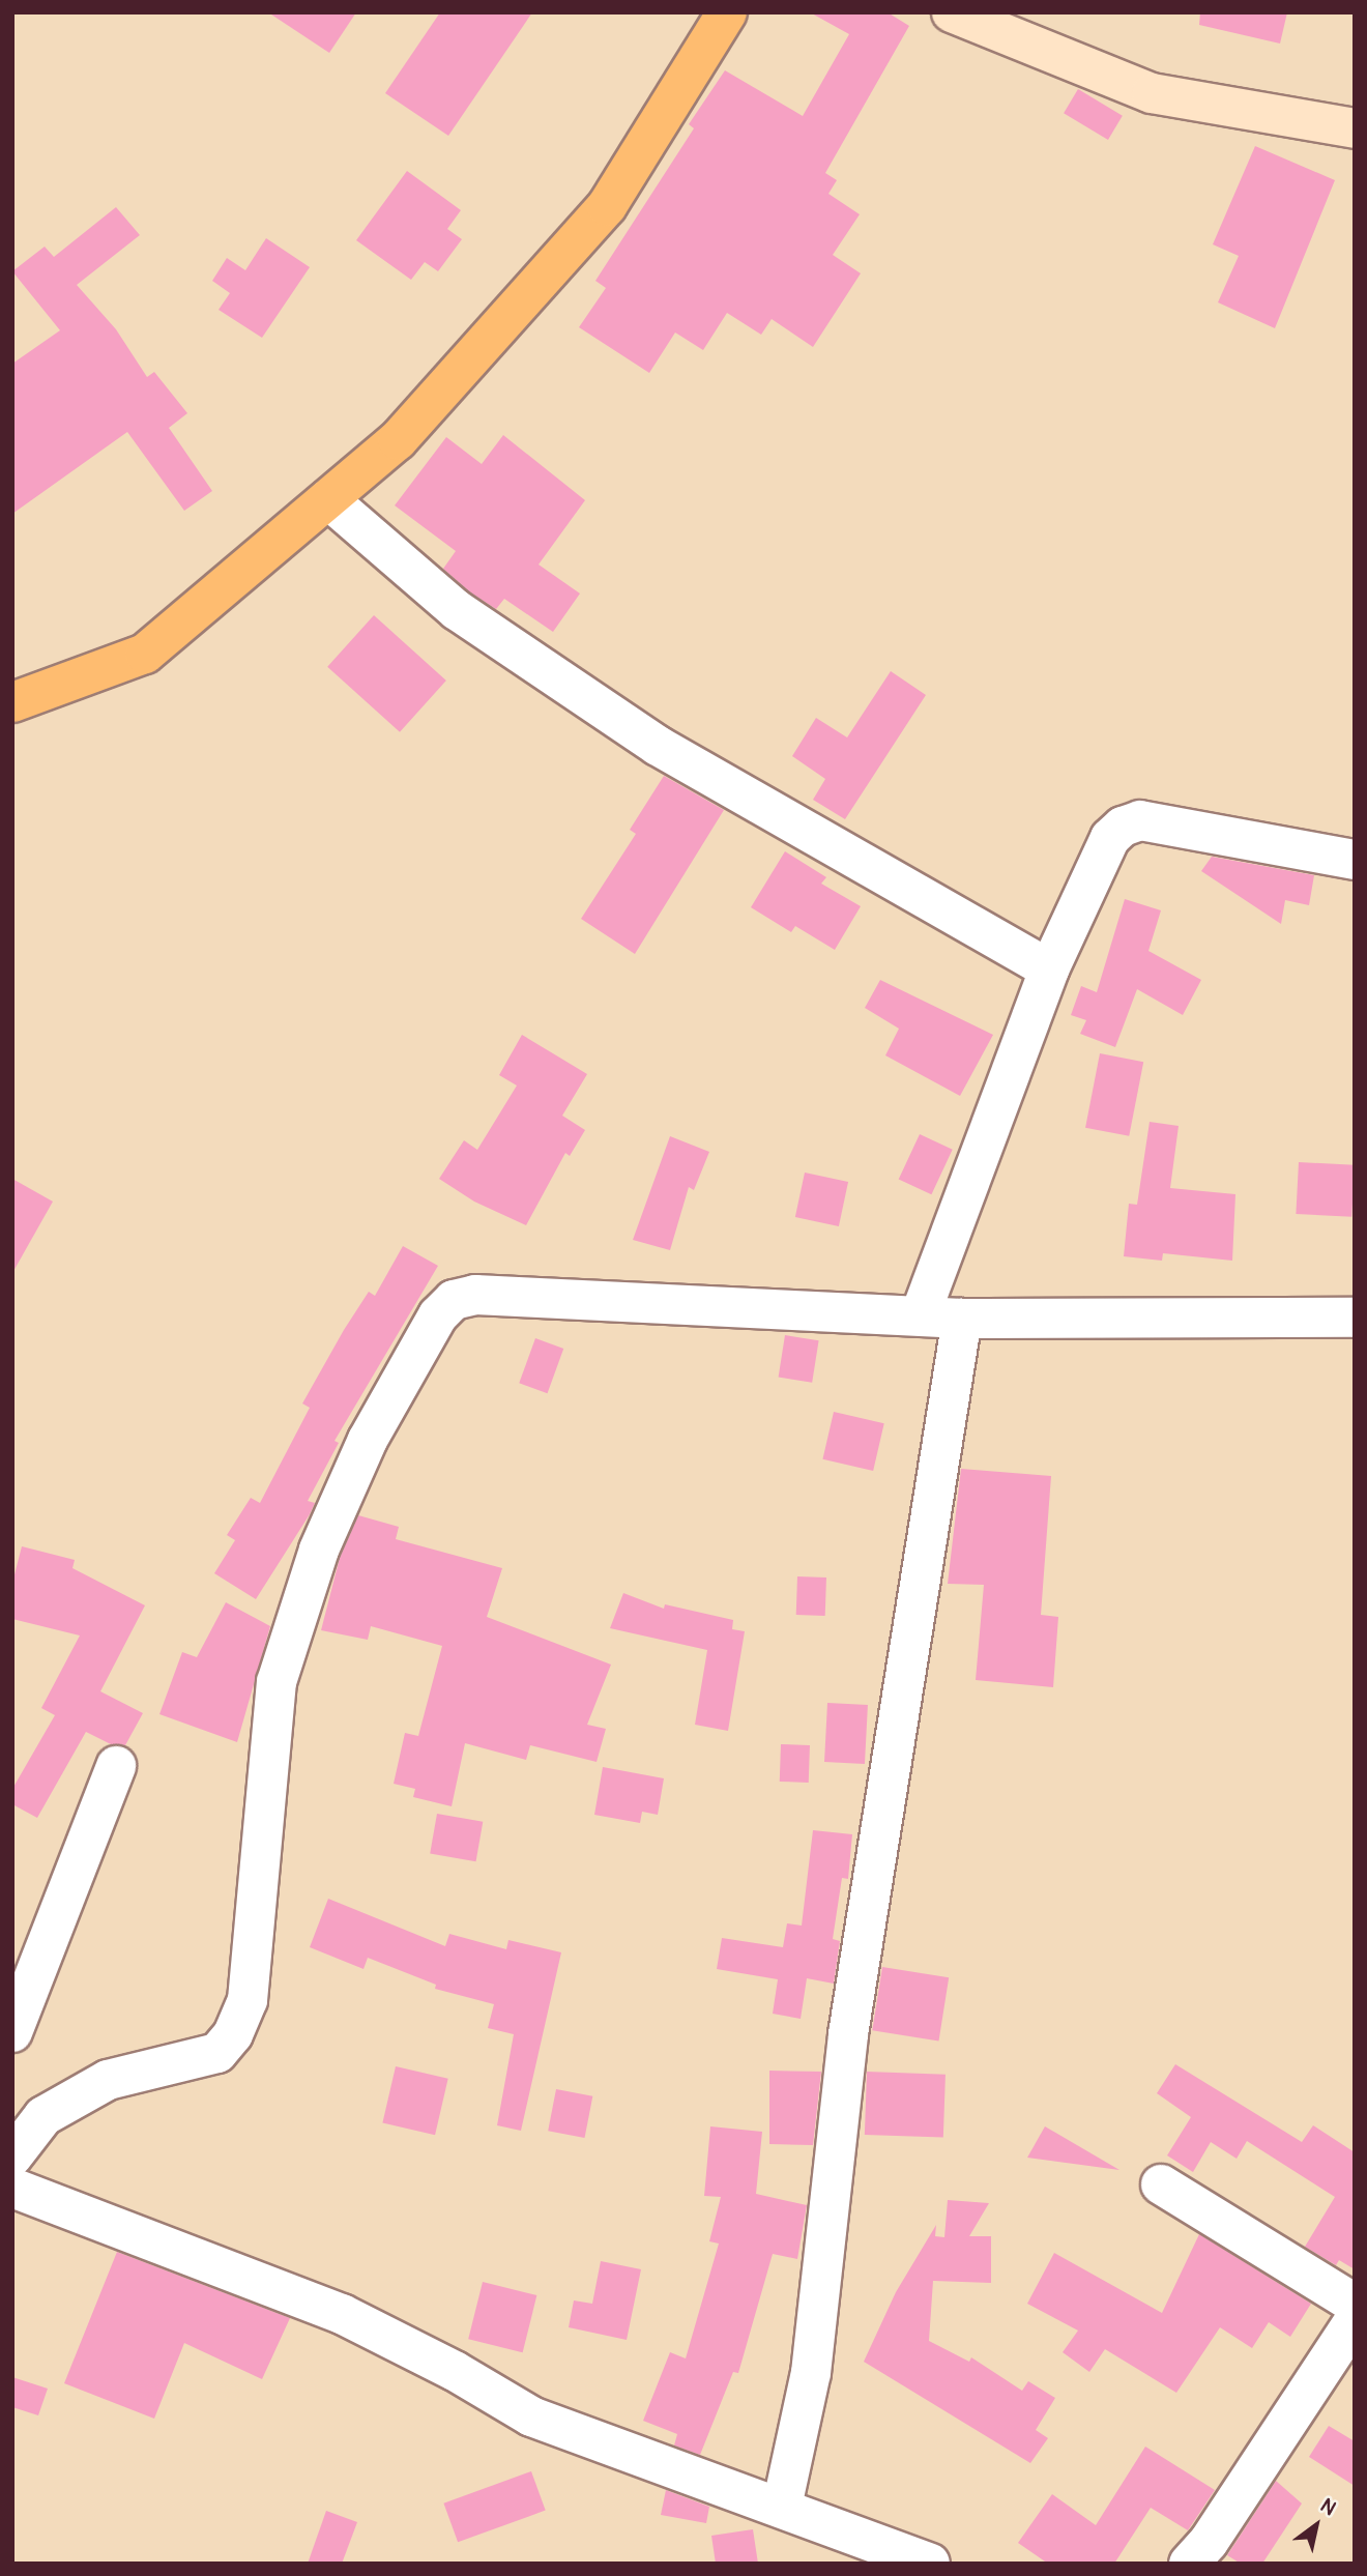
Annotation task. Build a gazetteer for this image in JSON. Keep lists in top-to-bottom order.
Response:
{
  "north": "top right"
}
